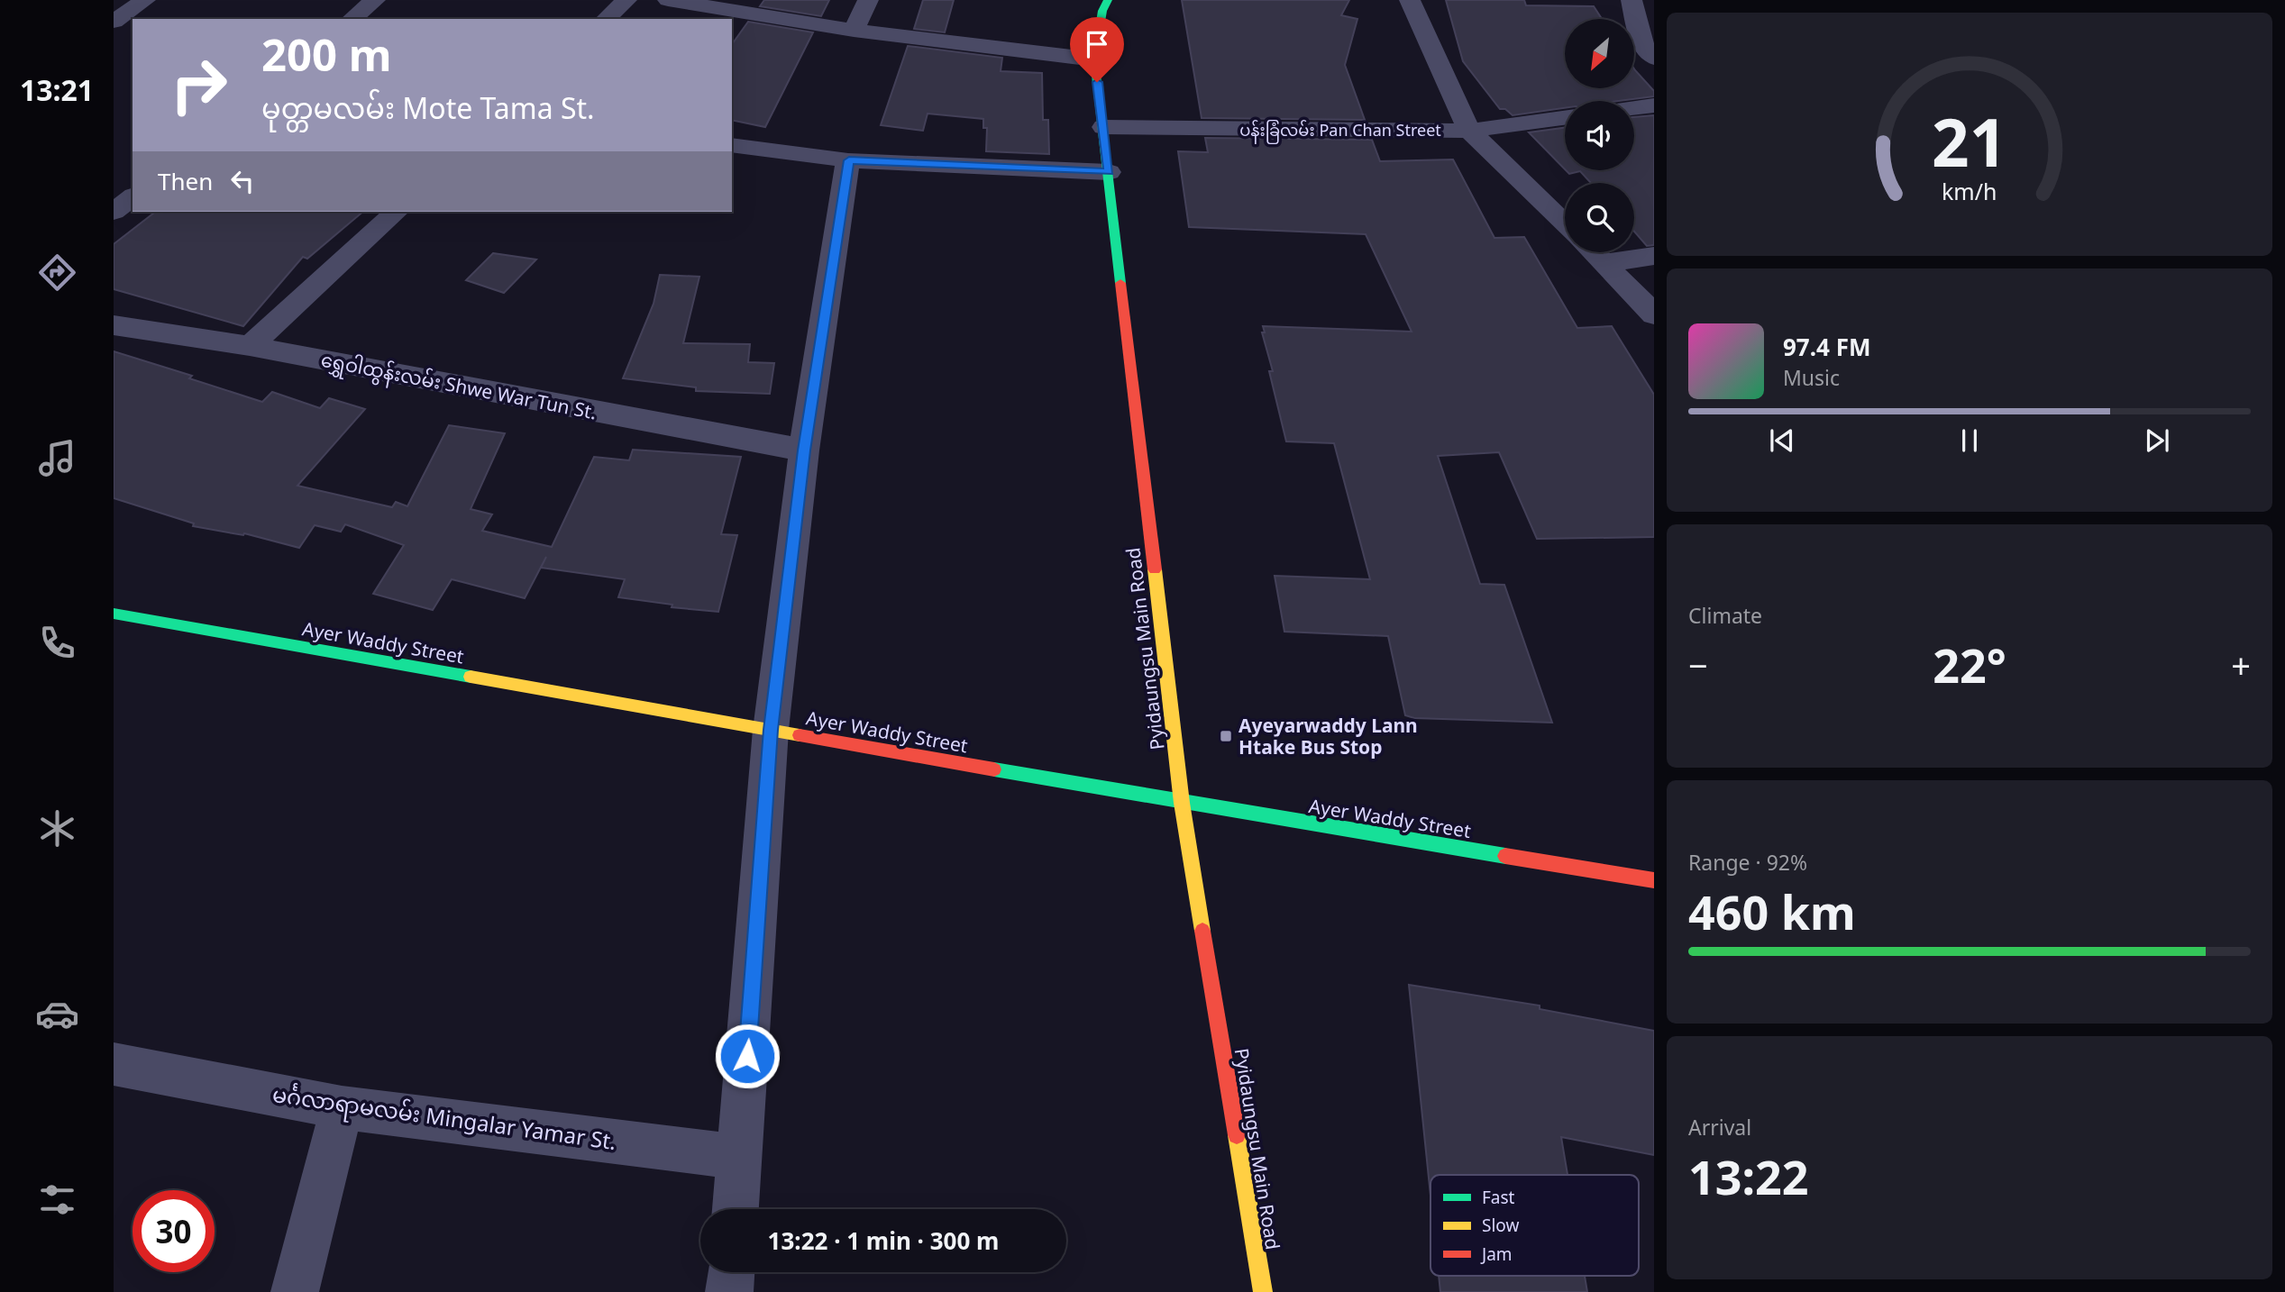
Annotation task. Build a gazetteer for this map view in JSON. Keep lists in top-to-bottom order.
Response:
{
  "streets": {
    "main road": ["Ayer Waddy Street", "Pyidaungsu Main Road"],
    "street": ["ပန်းခြံလမ်း Pan Chan Street", "ရွှေဝါထွန်းလမ်း Shwe War Tun St.", "မင်္ဂလာရာမလမ်း Mingalar Yamar St."]
  },
  "crossings": [
    ["ပန်းခြံလမ်း Pan Chan Street", "Pyidaungsu Main Road"],
    ["Ayer Waddy Street", "Pyidaungsu Main Road"]
  ],
  "places": {
    "transit": ["Ayeyarwaddy Lann Htake Bus Stop"]
  },
  "legend": ["Fast", "Slow", "Jam"],
  "north": "bottom left",
  "page": {
    "tabs": "13:21",
    "turn": ["200 m", "မုတ္တမလမ်း Mote Tama St."],
    "then": "Then",
    "song": ["97.4 FM", "Music"],
    "tile": [
      "Climate",
      ["Range · 92%", "460 km"],
      ["Arrival", "13:22"]
    ],
    "heat": ["−", "22°", "+"],
    "limit": "30",
    "trip": "13:22 · 1 min · 300 m",
    "gauge": ["21", "km/h"]
  }
}
